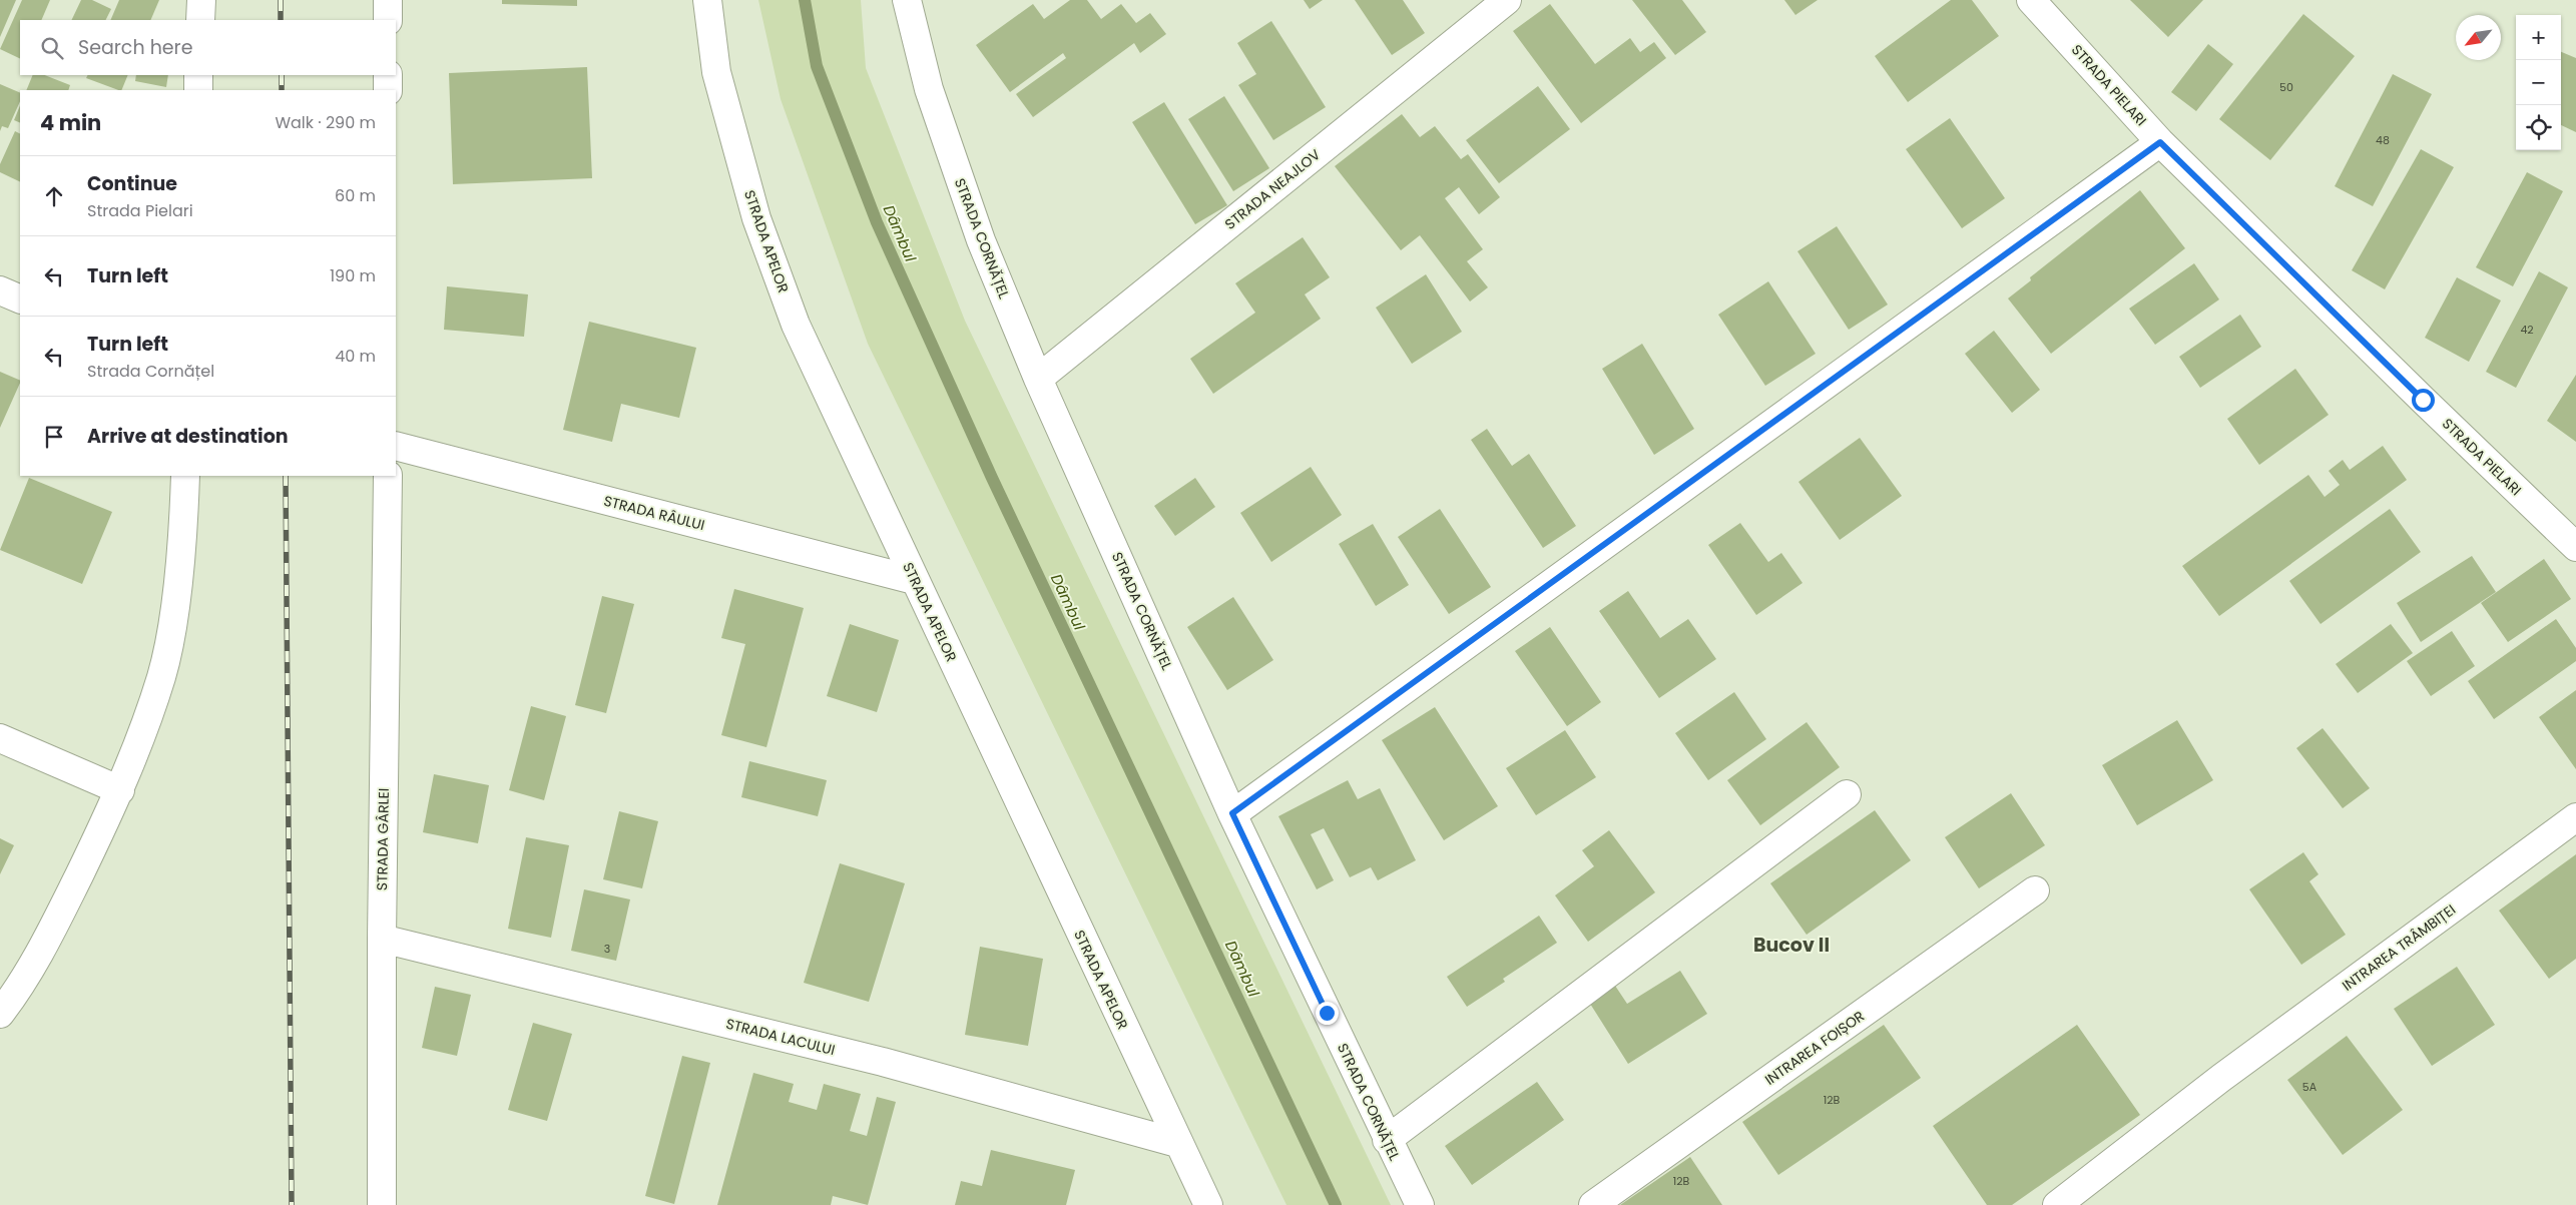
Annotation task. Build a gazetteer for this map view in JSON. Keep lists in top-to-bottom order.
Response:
{
  "streets": {
    "street": [
      "STRADA PIELARI",
      "STRADA NEAJLOV",
      "STRADA CORNĂȚEL",
      "STRADA APELOR",
      "STRADA RÂULUI",
      "STRADA GÂRLEI",
      "INTRAREA TRÂMBIȚEI",
      "STRADA LACULUI",
      "INTRAREA FOIȘOR"
    ]
  },
  "crossings": [
    ["STRADA NEAJLOV", "STRADA CORNĂȚEL"],
    ["STRADA APELOR", "STRADA RÂULUI"],
    ["STRADA APELOR", "STRADA LACULUI"],
    ["STRADA GÂRLEI", "STRADA LACULUI"]
  ],
  "districts": ["Bucov II"],
  "water": ["Dâmbul"],
  "house_numbers": [
    "50",
    "48",
    "42",
    "3",
    "5A",
    "12B",
    "12B"
  ],
  "north": "bottom left",
  "page": {
    "map_buttons": ["+", "−"],
    "search": "Search here",
    "heading": ["4 min", "Walk · 290 m"],
    "list": [
      ["Continue", "Strada Pielari", "60 m"],
      ["Turn left", "190 m"],
      ["Turn left", "Strada Cornățel", "40 m"],
      "Arrive at destination"
    ]
  }
}
